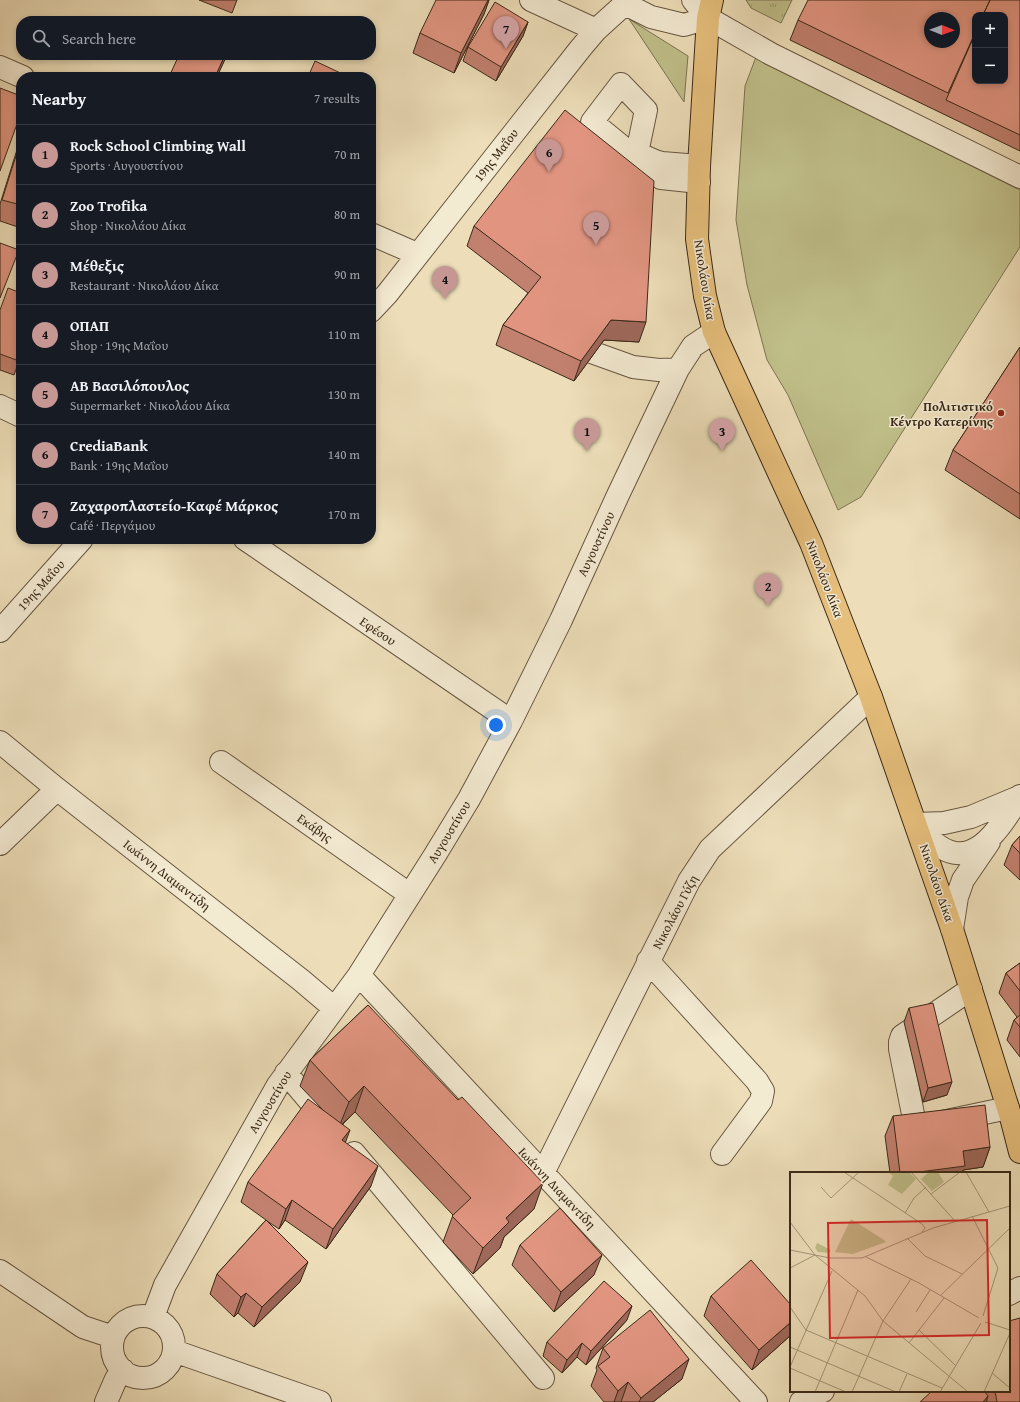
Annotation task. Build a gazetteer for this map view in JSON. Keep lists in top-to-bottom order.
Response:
{
  "streets": {
    "main road": ["Νικολάου Δίκα"],
    "street": [
      "19ης Μαΐου",
      "Αυγουστίνου",
      "Εφέσου",
      "Εκάβης",
      "Ιωάννη Διαμαντίδη",
      "Νικολάου Γύζη"
    ]
  },
  "crossings": [
    ["19ης Μαΐου", "Νικολάου Δίκα"],
    ["Νικολάου Δίκα", "Αυγουστίνου"],
    ["Νικολάου Δίκα", "Νικολάου Γύζη"],
    ["Αυγουστίνου", "Εφέσου"],
    ["Αυγουστίνου", "Εκάβης"],
    ["Αυγουστίνου", "Ιωάννη Διαμαντίδη"],
    ["Ιωάννη Διαμαντίδη", "Νικολάου Γύζη"]
  ],
  "places": ["Πολιτιστικό Κέντρο Κατερίνης"],
  "north": "right",
  "page": {
    "map_buttons": ["+", "−"],
    "pins": [
      "7",
      "6",
      "5",
      "4",
      "1",
      "3",
      "2"
    ],
    "search": "Search here",
    "heading": ["Nearby", "7 results"],
    "list": [
      {
        "mark": "1",
        "name": "Rock School Climbing Wall",
        "note": "Sports · Αυγουστίνου",
        "value": "70 m"
      },
      {
        "mark": "2",
        "name": "Zoo Trofika",
        "note": "Shop · Νικολάου Δίκα",
        "value": "80 m"
      },
      {
        "mark": "3",
        "name": "Μέθεξις",
        "note": "Restaurant · Νικολάου Δίκα",
        "value": "90 m"
      },
      {
        "mark": "4",
        "name": "ΟΠΑΠ",
        "note": "Shop · 19ης Μαΐου",
        "value": "110 m"
      },
      {
        "mark": "5",
        "name": "ΑΒ Βασιλόπουλος",
        "note": "Supermarket · Νικολάου Δίκα",
        "value": "130 m"
      },
      {
        "mark": "6",
        "name": "CrediaBank",
        "note": "Bank · 19ης Μαΐου",
        "value": "140 m"
      },
      {
        "mark": "7",
        "name": "Ζαχαροπλαστείο-Καφέ Μάρκος",
        "note": "Café · Περγάμου",
        "value": "170 m"
      }
    ]
  }
}
